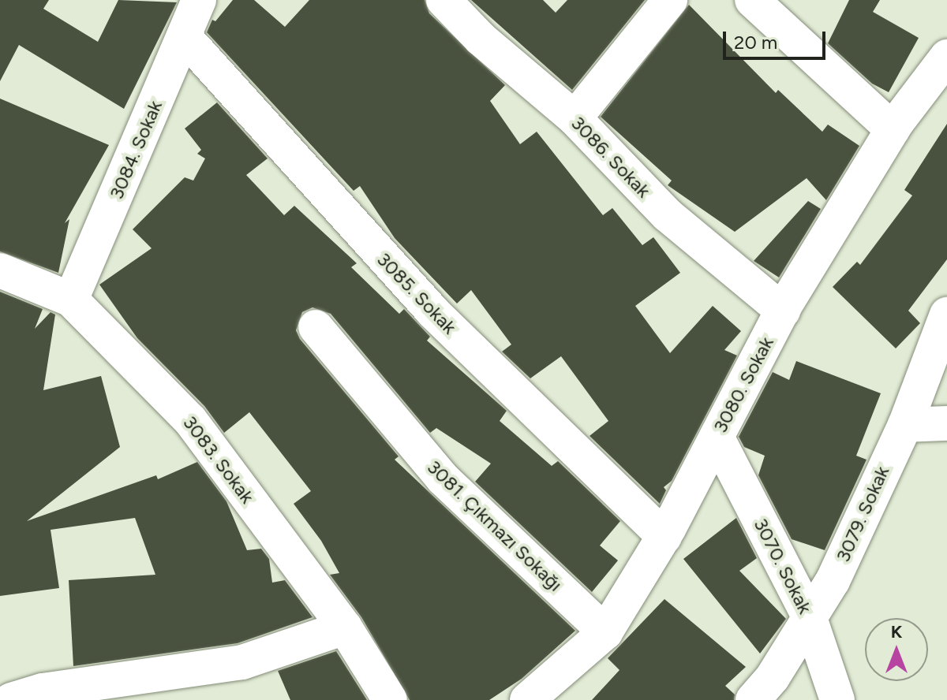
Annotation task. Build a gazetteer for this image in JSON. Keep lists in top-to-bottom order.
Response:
{
  "streets": {
    "street": [
      "3084. Sokak",
      "3086. Sokak",
      "3085. Sokak",
      "3080. Sokak",
      "3083. Sokak",
      "3079. Sokak",
      "3081. Çıkmazı Sokağı",
      "3070. Sokak"
    ]
  },
  "crossings": [
    ["3084. Sokak", "3085. Sokak"],
    ["3084. Sokak", "3083. Sokak"],
    ["3086. Sokak", "3080. Sokak"],
    ["3085. Sokak", "3080. Sokak"],
    ["3080. Sokak", "3081. Çıkmazı Sokağı"],
    ["3080. Sokak", "3070. Sokak"],
    ["3079. Sokak", "3070. Sokak"]
  ],
  "scale_bar": "20 m",
  "north": "top"
}
